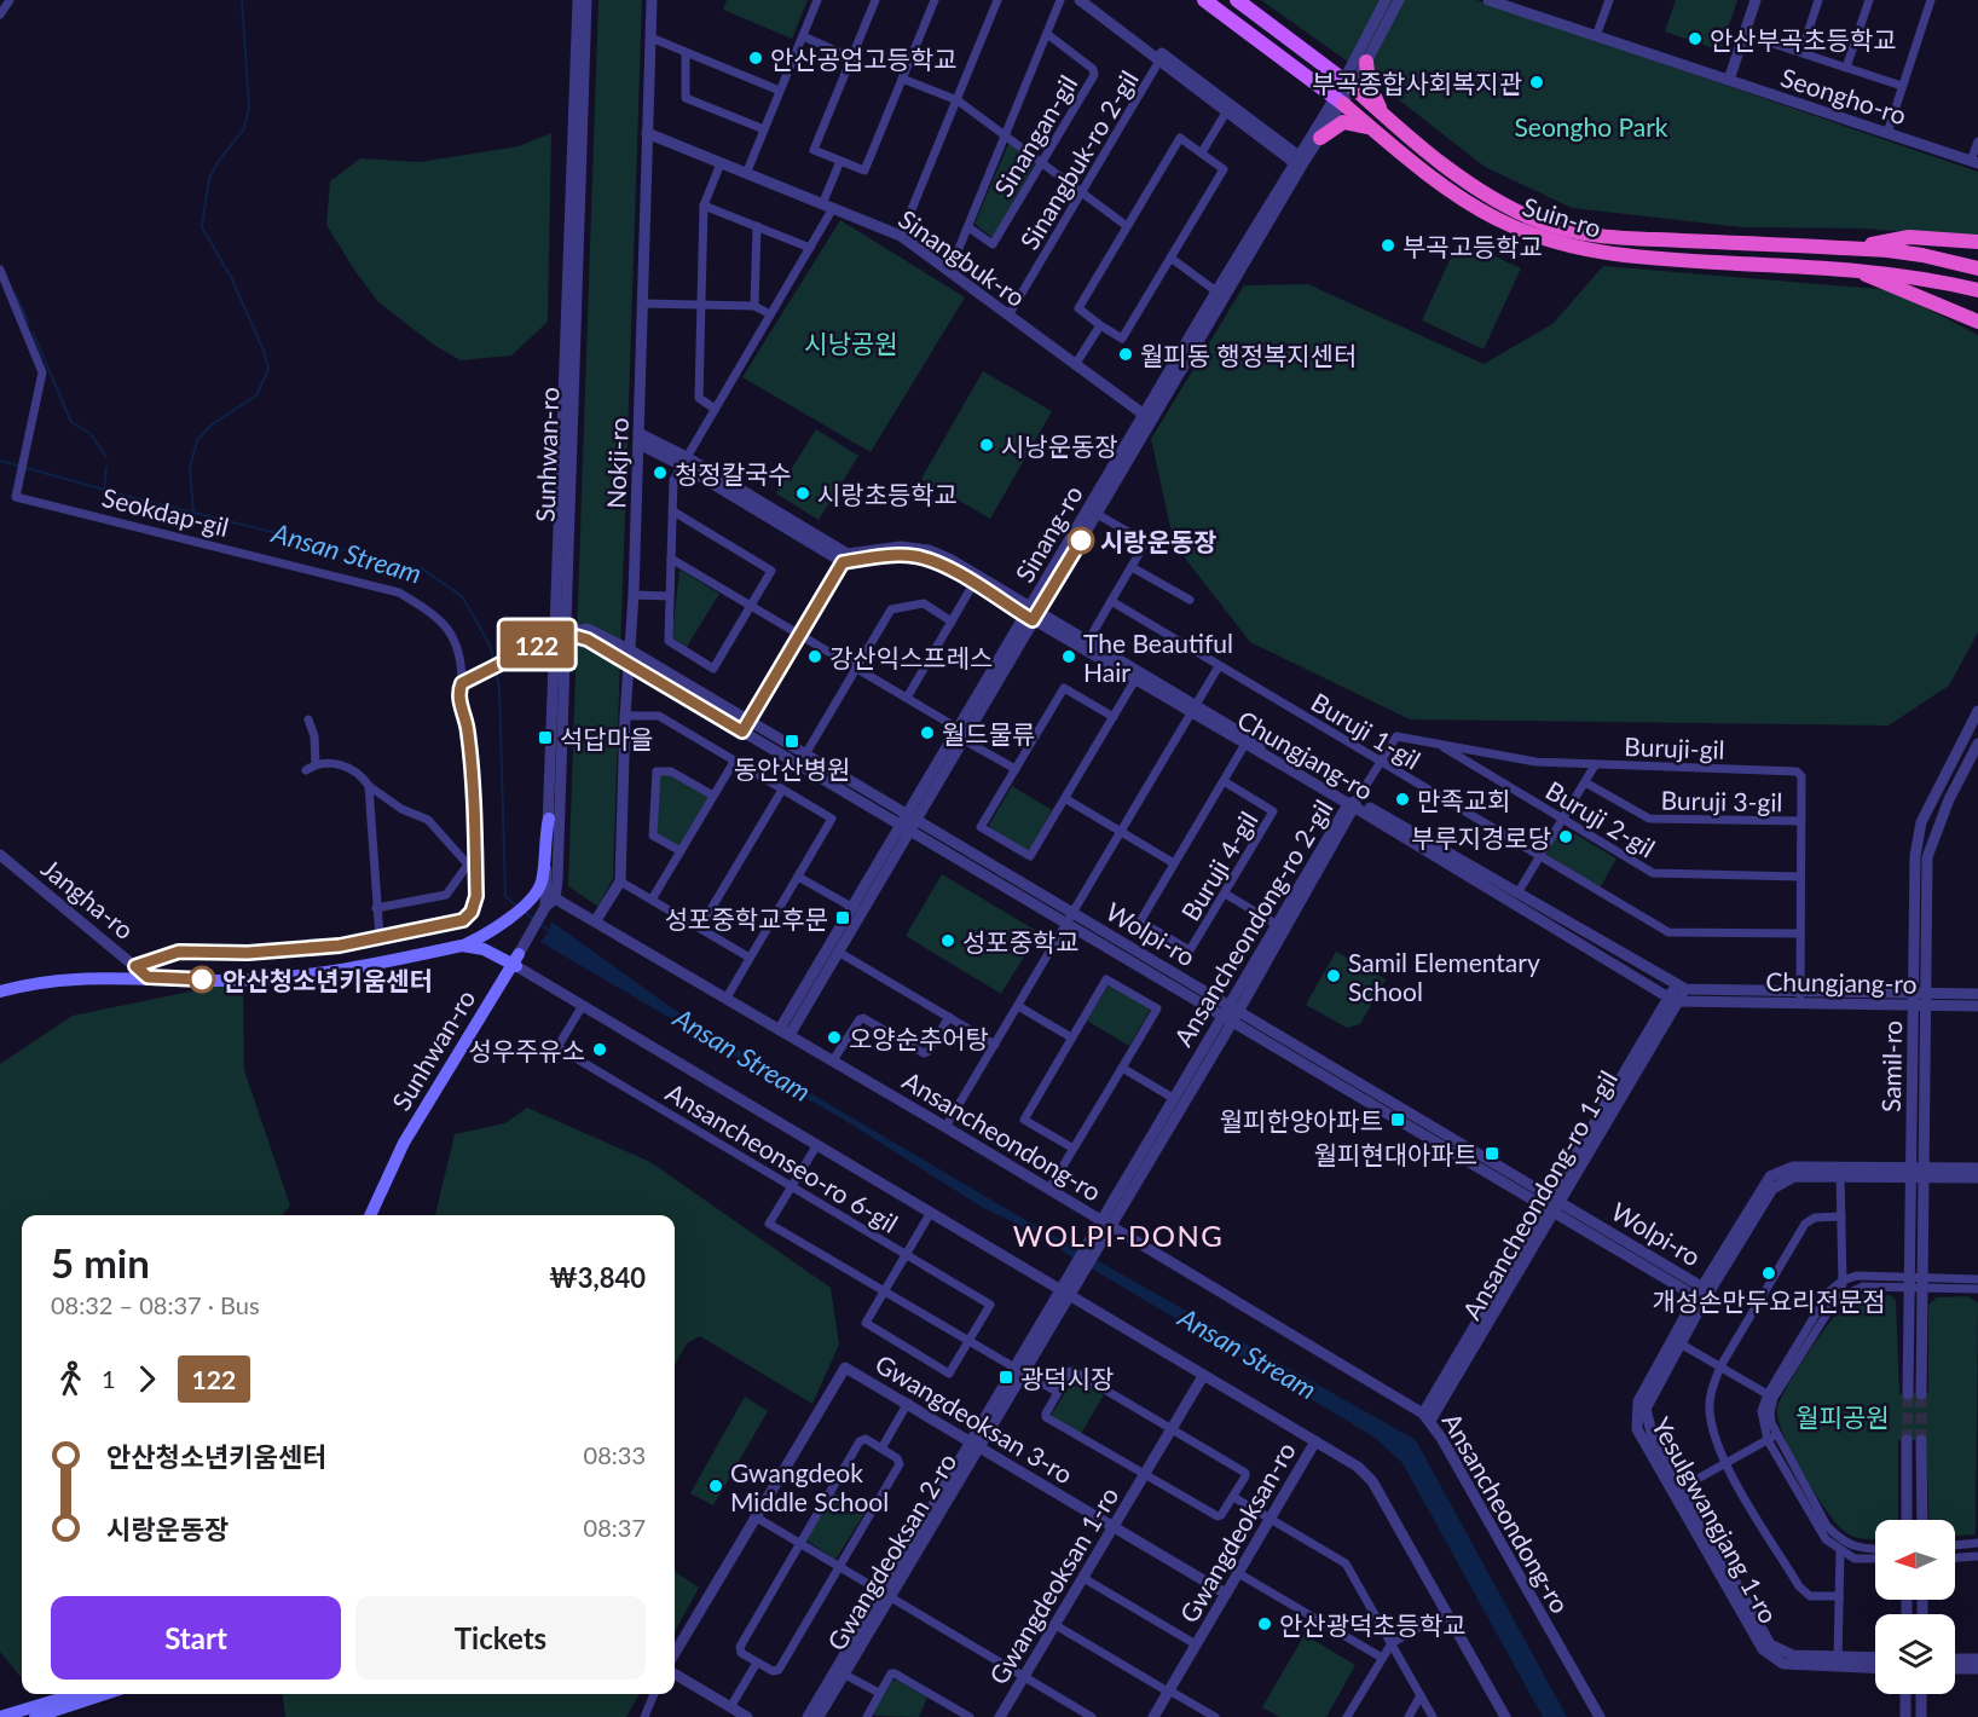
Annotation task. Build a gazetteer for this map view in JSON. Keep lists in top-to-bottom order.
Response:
{
  "streets": {
    "highway": ["Suin-ro"],
    "main road": ["Sunhwan-ro"],
    "street": [
      "Seongho-ro",
      "Sinangan-gil",
      "Sinangbuk-ro 2-gil",
      "Sinangbuk-ro",
      "Nokji-ro",
      "Seokdap-gil",
      "Sinang-ro",
      "Buruji 1-gil",
      "Buruji-gil",
      "Chungjang-ro",
      "Buruji 3-gil",
      "Buruji 2-gil",
      "Buruji 4-gil",
      "Jangha-ro",
      "Ansancheondong-ro 2-gil",
      "Wolpi-ro",
      "Samil-ro",
      "Ansancheondong-ro",
      "Ansancheonseo-ro 6-gil",
      "Ansancheondong-ro 1-gil",
      "Gwangdeoksan 3-ro",
      "Yesulgwangjang 1-ro",
      "Gwangdeoksan-ro",
      "Gwangdeoksan 2-ro",
      "Gwangdeoksan 1-ro"
    ]
  },
  "crossings": [
    ["Sinangbuk-ro 2-gil", "Sinangbuk-ro"],
    ["Suin-ro", "Sinang-ro"],
    ["Sinangbuk-ro", "Nokji-ro"],
    ["Sinangbuk-ro", "Sinang-ro"],
    ["Sunhwan-ro", "Wolpi-ro"],
    ["Sunhwan-ro", "Ansancheondong-ro"],
    ["Nokji-ro", "Wolpi-ro"],
    ["Seokdap-gil", "Jangha-ro"],
    ["Seokdap-gil", "Wolpi-ro"],
    ["Sinang-ro", "Chungjang-ro"],
    ["Sinang-ro", "Wolpi-ro"],
    ["Sinang-ro", "Ansancheondong-ro"],
    ["Buruji 1-gil", "Buruji-gil"],
    ["Buruji-gil", "Chungjang-ro"],
    ["Buruji-gil", "Buruji 3-gil"],
    ["Buruji-gil", "Buruji 2-gil"],
    ["Buruji-gil", "Ansancheondong-ro 2-gil"],
    ["Chungjang-ro", "Buruji 4-gil"],
    ["Chungjang-ro", "Ansancheondong-ro 2-gil"],
    ["Chungjang-ro", "Samil-ro"],
    ["Chungjang-ro", "Ansancheondong-ro 1-gil"],
    ["Ansancheondong-ro 2-gil", "Wolpi-ro"],
    ["Ansancheondong-ro 2-gil", "Ansancheondong-ro"],
    ["Ansancheondong-ro 2-gil", "Gwangdeoksan 2-ro"],
    ["Wolpi-ro", "Ansancheondong-ro 1-gil"],
    ["Wolpi-ro", "Yesulgwangjang 1-ro"],
    ["Samil-ro", "Yesulgwangjang 1-ro"],
    ["Ansancheondong-ro", "Ansancheondong-ro 1-gil"],
    ["Gwangdeoksan 3-ro", "Gwangdeoksan-ro"],
    ["Gwangdeoksan 3-ro", "Gwangdeoksan 2-ro"],
    ["Gwangdeoksan 3-ro", "Gwangdeoksan 1-ro"],
    ["Gwangdeoksan-ro", "Gwangdeoksan 1-ro"]
  ],
  "districts": ["WOLPI-DONG"],
  "water": ["Ansan Stream"],
  "parks": ["Seongho Park", "시낭공원", "월피공원"],
  "places": {
    "other": [
      "안산부곡초등학교",
      "안산공업고등학교",
      "부곡종합사회복지관",
      "부곡고등학교",
      "월피동 행정복지센터",
      "시낭운동장",
      "청정칼국수",
      "시랑초등학교",
      "시랑운동장",
      "강산익스프레스",
      "The Beautiful Hair",
      "월드물류",
      "만족교회",
      "부루지경로당",
      "성포중학교",
      "Samil Elementary School",
      "안산청소년키움센터",
      "오양순추어탕",
      "성우주유소",
      "개성손만두요리전문점",
      "Gwangdeok Middle School",
      "안산광덕초등학교"
    ],
    "transit": [
      "석답마을",
      "동안산병원",
      "성포중학교후문",
      "월피한양아파트",
      "월피현대아파트",
      "광덕시장"
    ]
  },
  "lines": ["bus line 122"],
  "north": "left",
  "page": {
    "on_map": "122",
    "heading": ["5 min", "08:32 – 08:37 · Bus", "₩3,840"],
    "legs": ["1", "122"],
    "list": [
      {
        "name": "안산청소년키움센터",
        "value": "08:33"
      },
      {
        "name": "시랑운동장",
        "value": "08:37"
      }
    ],
    "buttons": ["Start", "Tickets"]
  }
}
